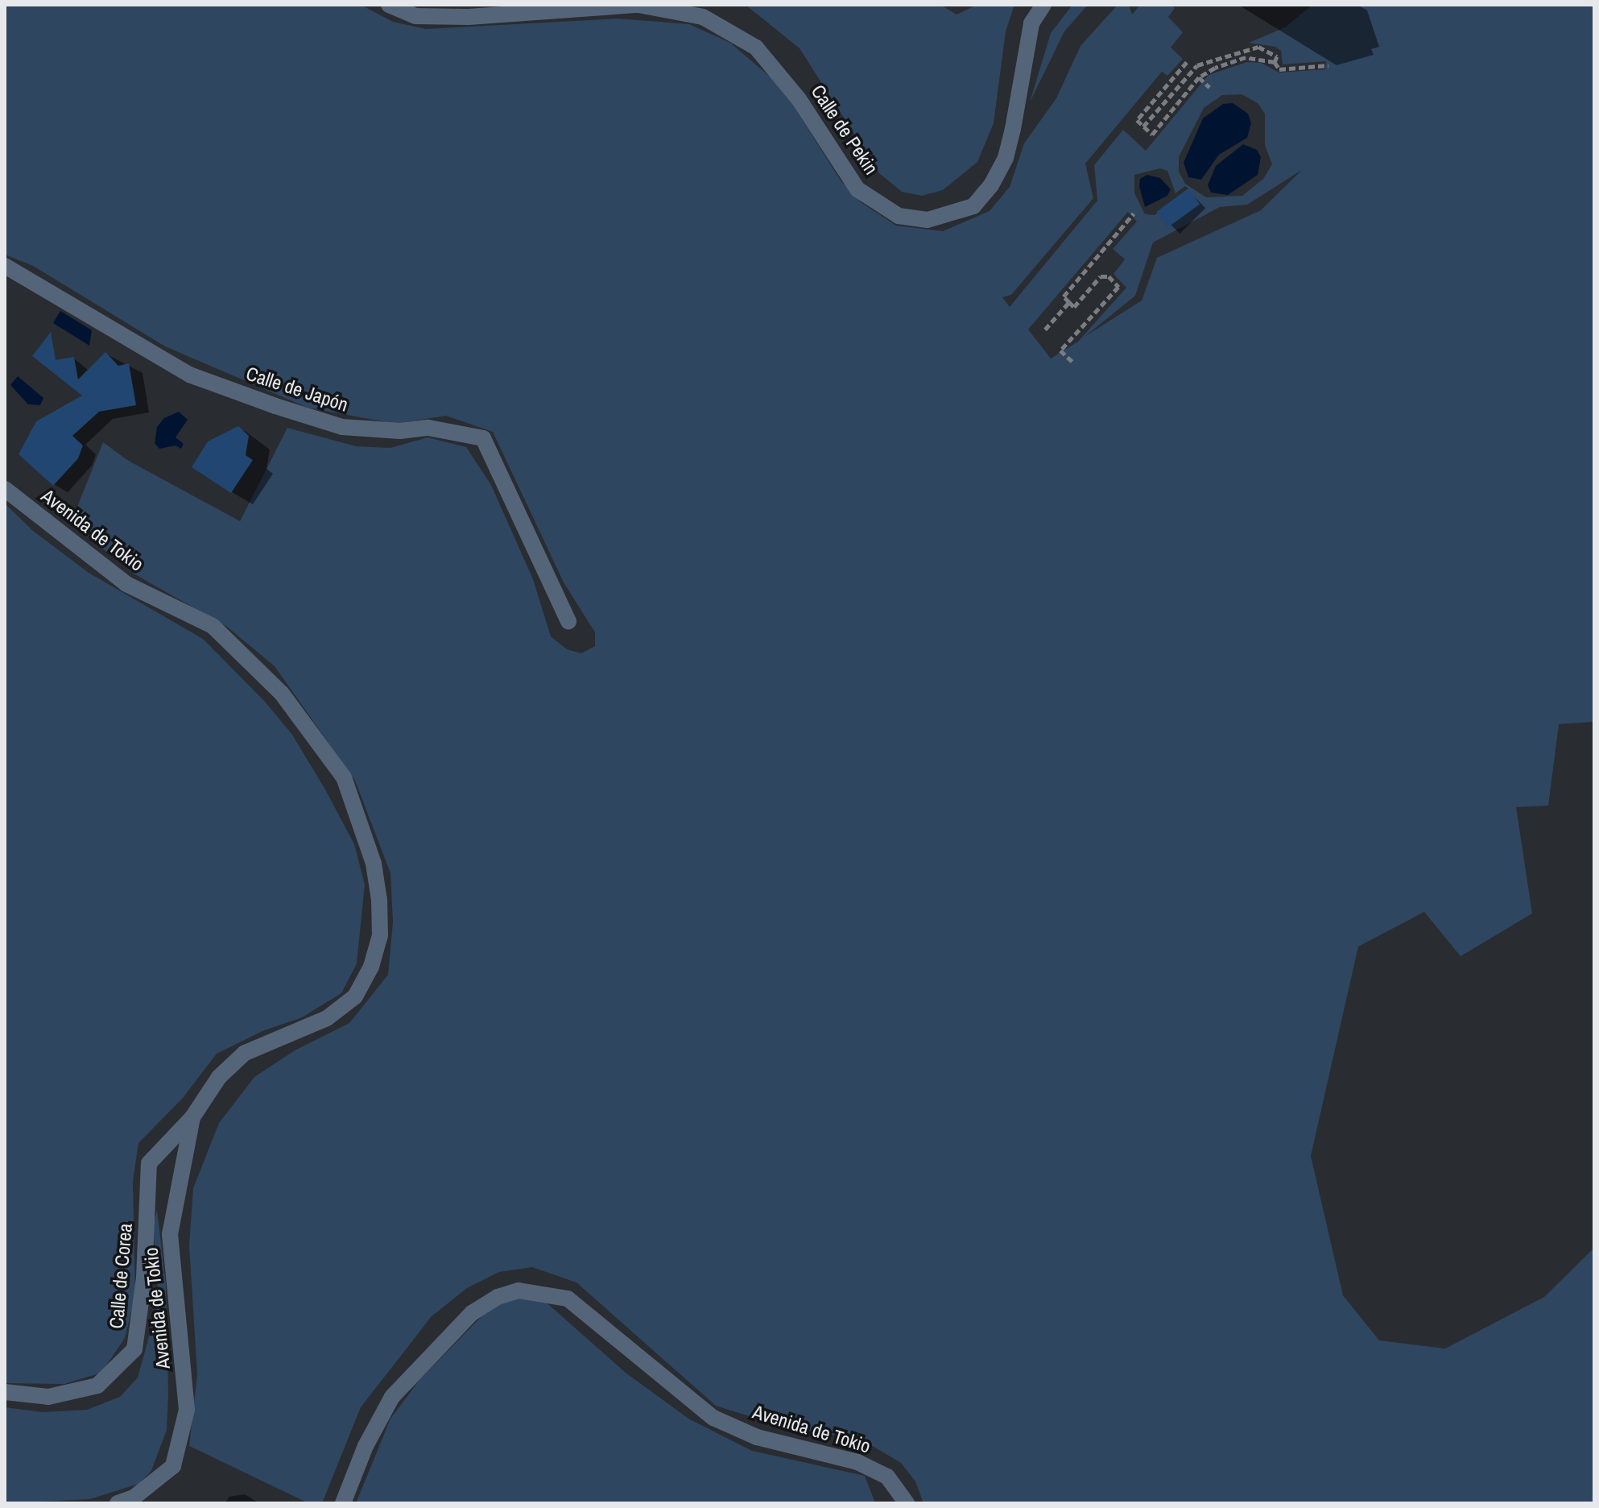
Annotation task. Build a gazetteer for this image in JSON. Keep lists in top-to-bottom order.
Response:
{
  "streets": {
    "street": [
      "Calle de Pekin",
      "Calle de Japón",
      "Avenida de Tokio",
      "Calle de Corea"
    ]
  },
  "crossings": [
    ["Avenida de Tokio", "Calle de Corea"]
  ]
}
